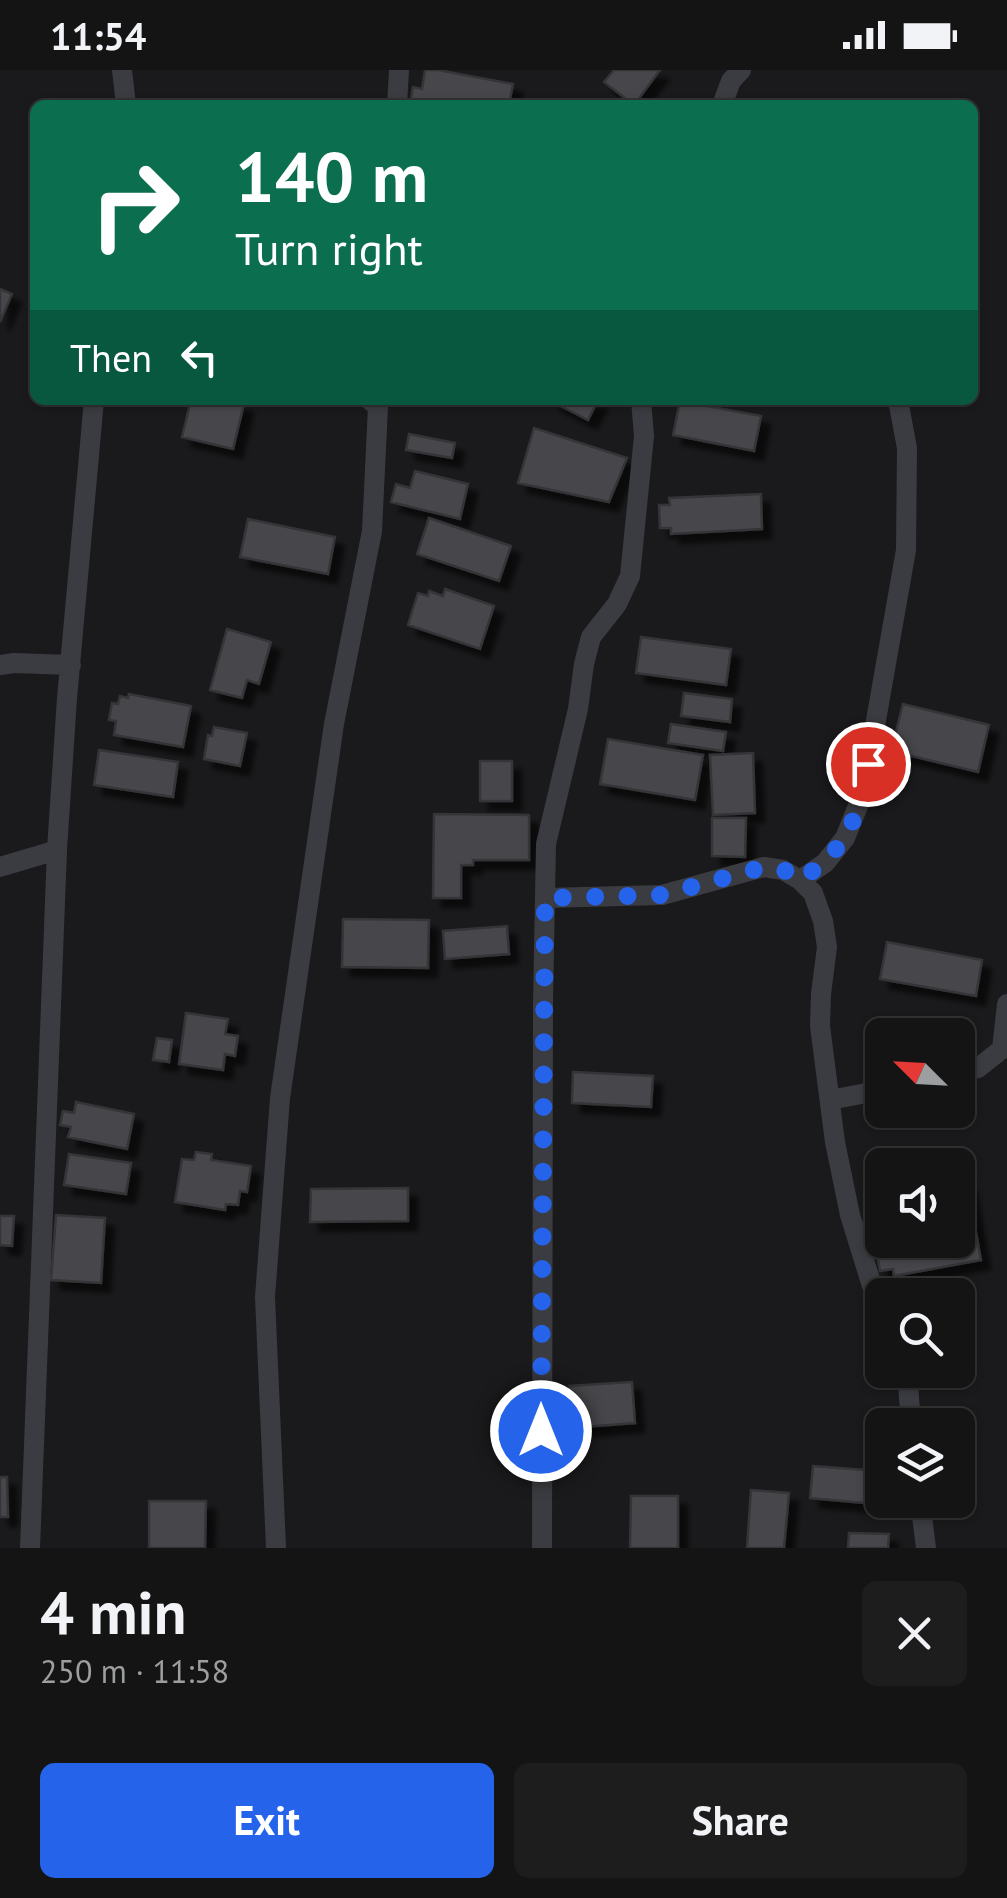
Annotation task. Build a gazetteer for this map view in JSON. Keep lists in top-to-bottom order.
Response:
{
  "north": "top left",
  "page": {
    "status": "11:54",
    "turn": ["140 m", "Turn right"],
    "then": "Then",
    "heading": ["4 min", "250 m · 11:58"],
    "buttons": ["Exit", "Share"]
  }
}
